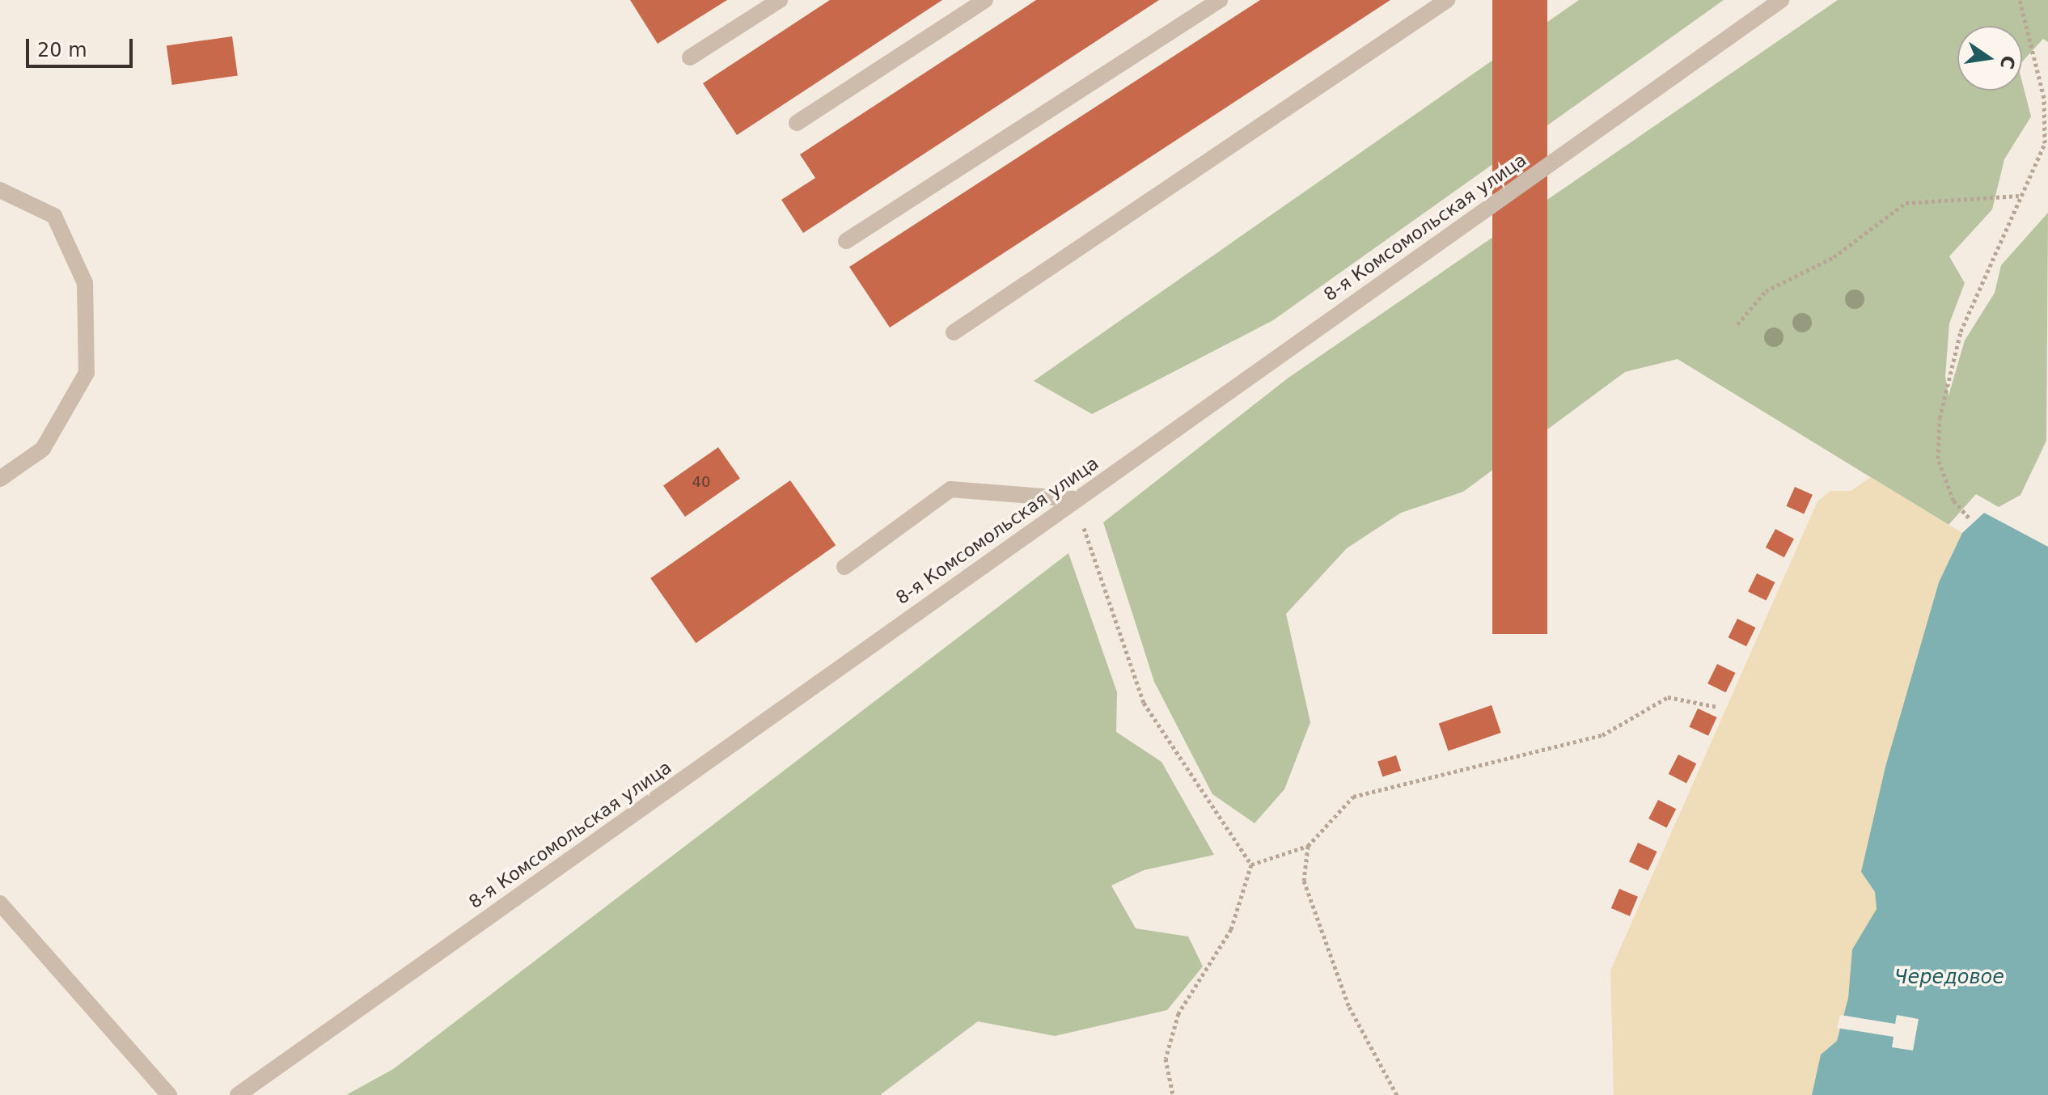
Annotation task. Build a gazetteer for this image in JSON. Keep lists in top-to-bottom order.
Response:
{
  "streets": {
    "street": ["8-я Комсомольская улица"]
  },
  "water": ["Чередовое"],
  "house_numbers": ["40"],
  "scale_bar": "20 m",
  "north": "right"
}
